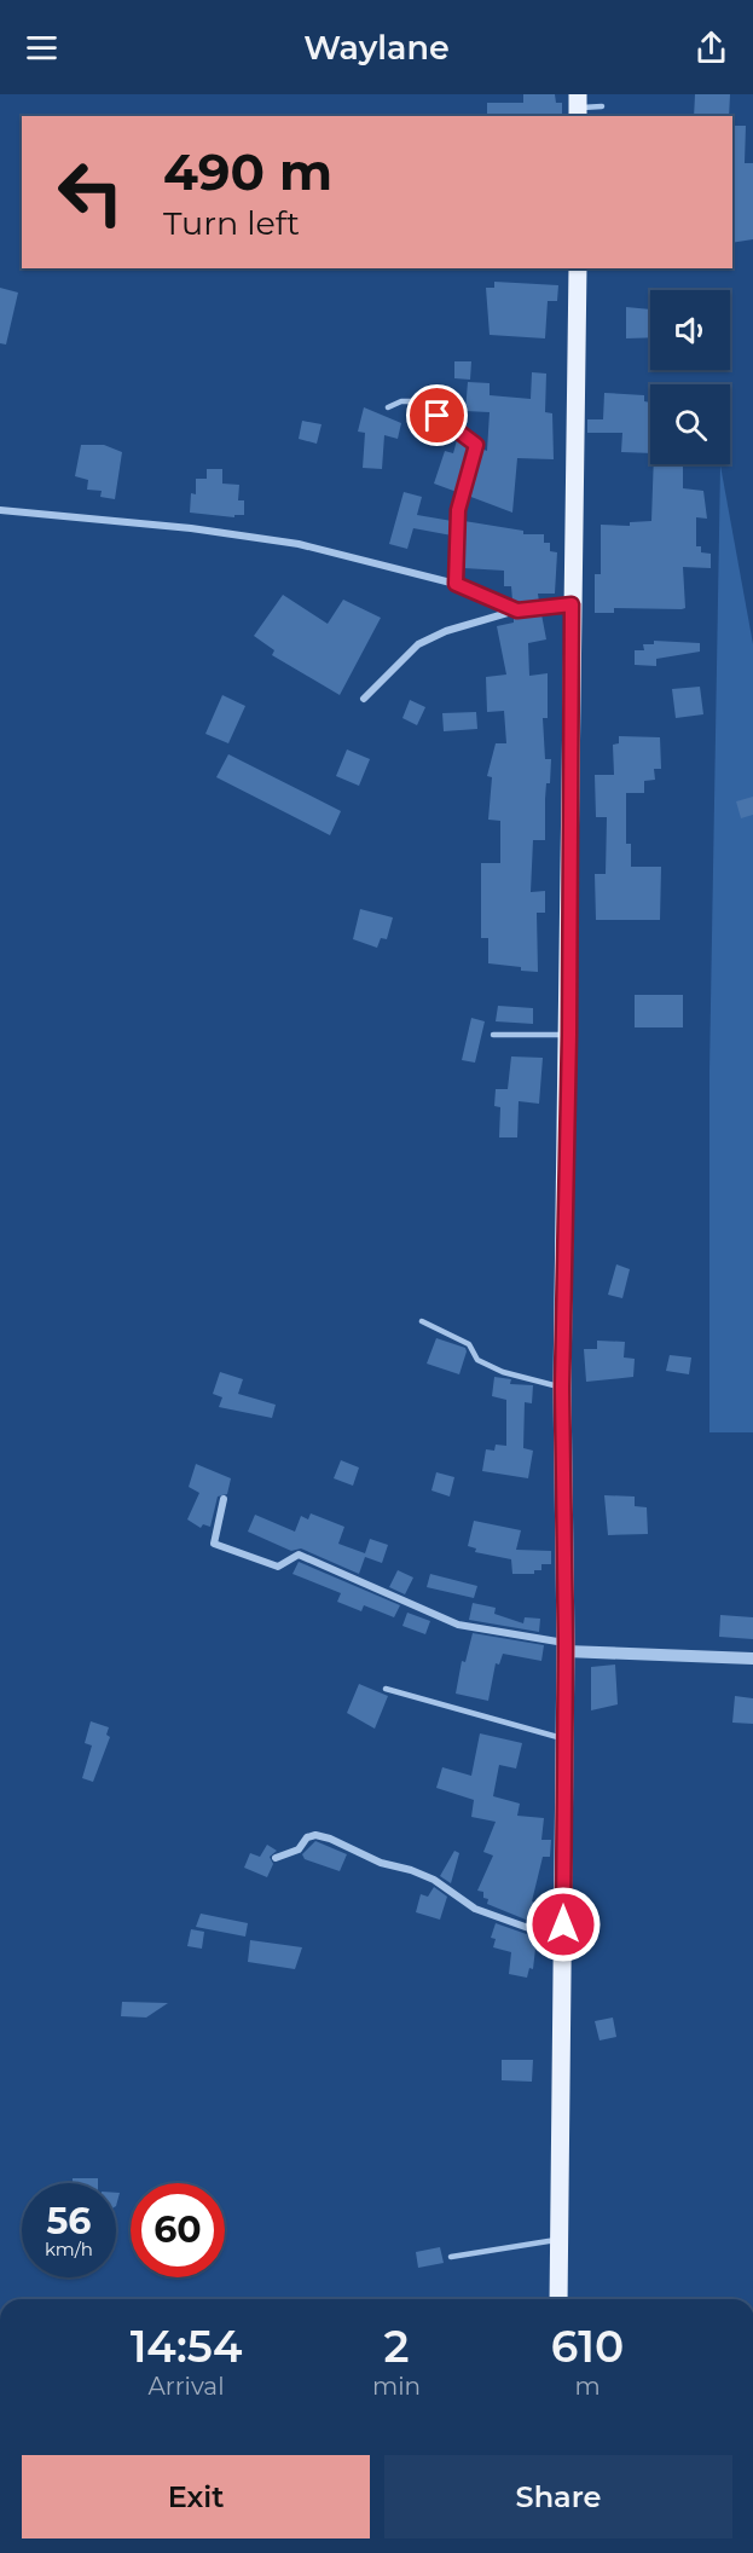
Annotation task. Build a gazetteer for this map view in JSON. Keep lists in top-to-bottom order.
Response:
{
  "page": {
    "header": "Waylane",
    "turn": ["490 m", "Turn left"],
    "speed": "56 km/h",
    "limit": "60",
    "eta": [
      "14:54",
      "Arrival",
      "2",
      "min",
      "610",
      "m"
    ],
    "buttons": ["Exit", "Share"]
  }
}
